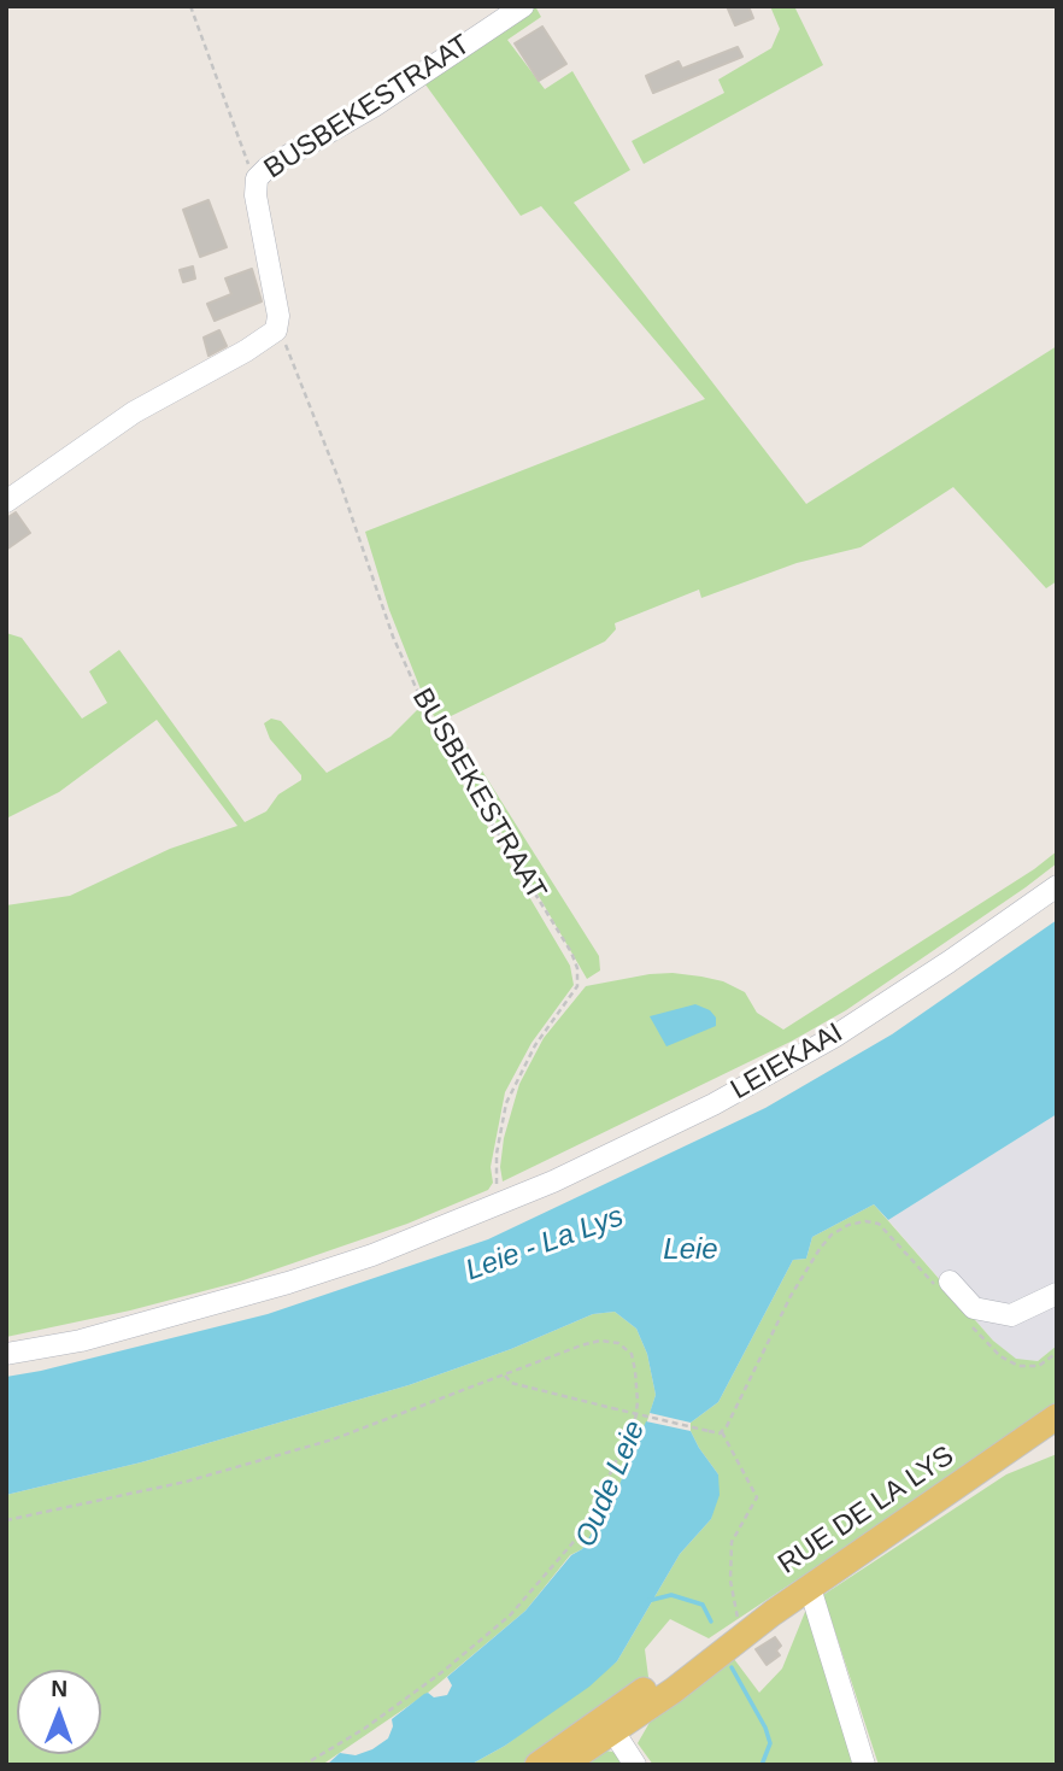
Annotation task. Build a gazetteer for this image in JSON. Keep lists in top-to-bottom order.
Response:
{
  "streets": {
    "main road": ["RUE DE LA LYS"],
    "street": ["BUSBEKESTRAAT", "LEIEKAAI"]
  },
  "crossings": [
    ["BUSBEKESTRAAT", "LEIEKAAI"]
  ],
  "water": ["Leie - La Lys", "Leie", "Oude Leie"],
  "north": "top"
}
